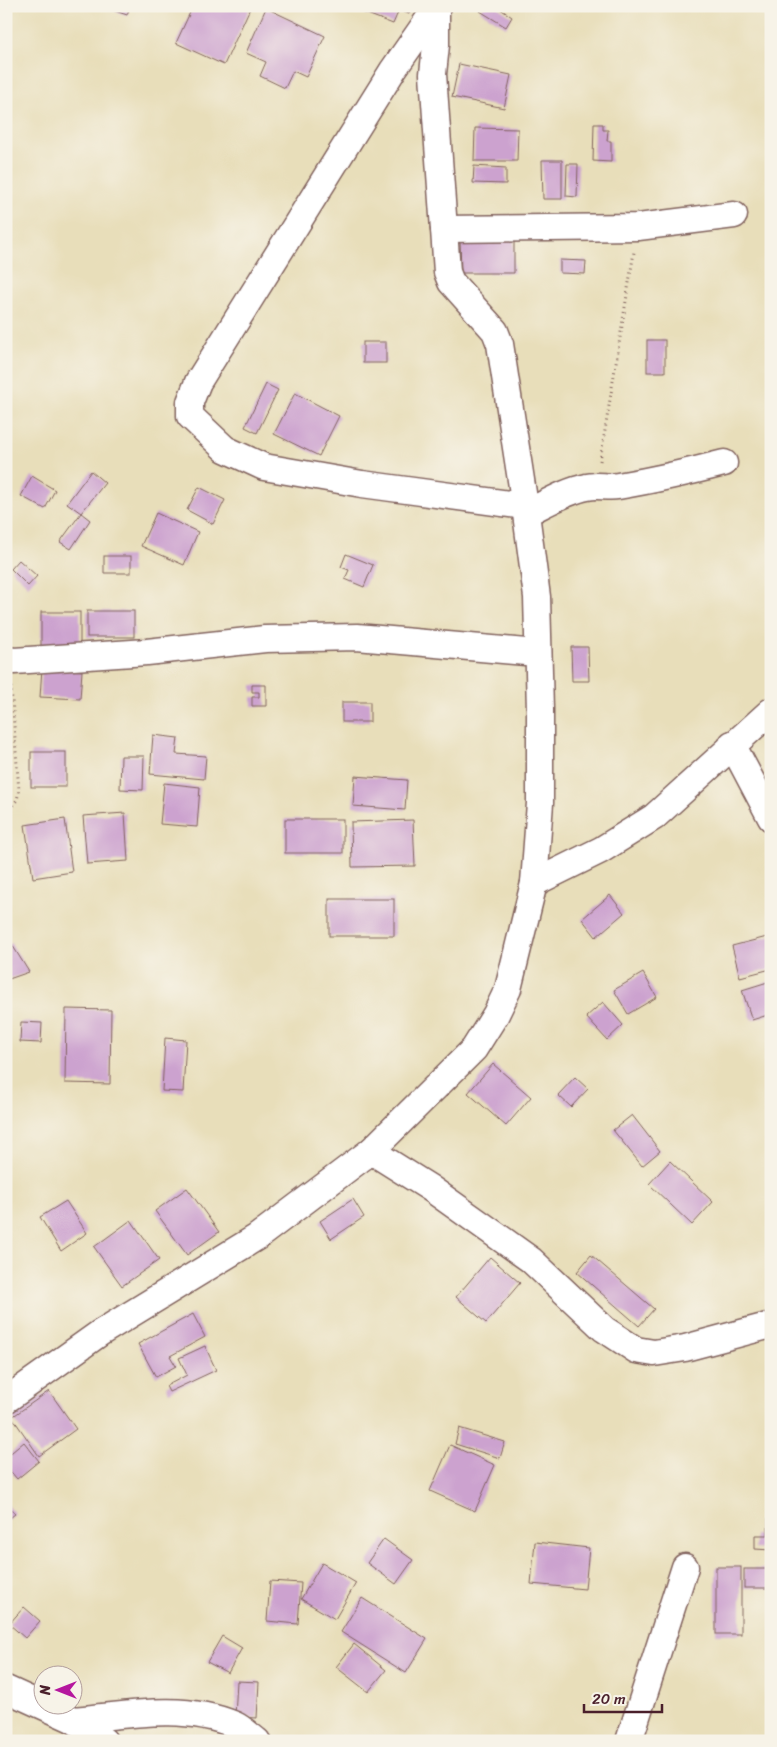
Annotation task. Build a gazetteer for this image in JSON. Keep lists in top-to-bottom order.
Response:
{
  "scale_bar": "20 m",
  "north": "left"
}
